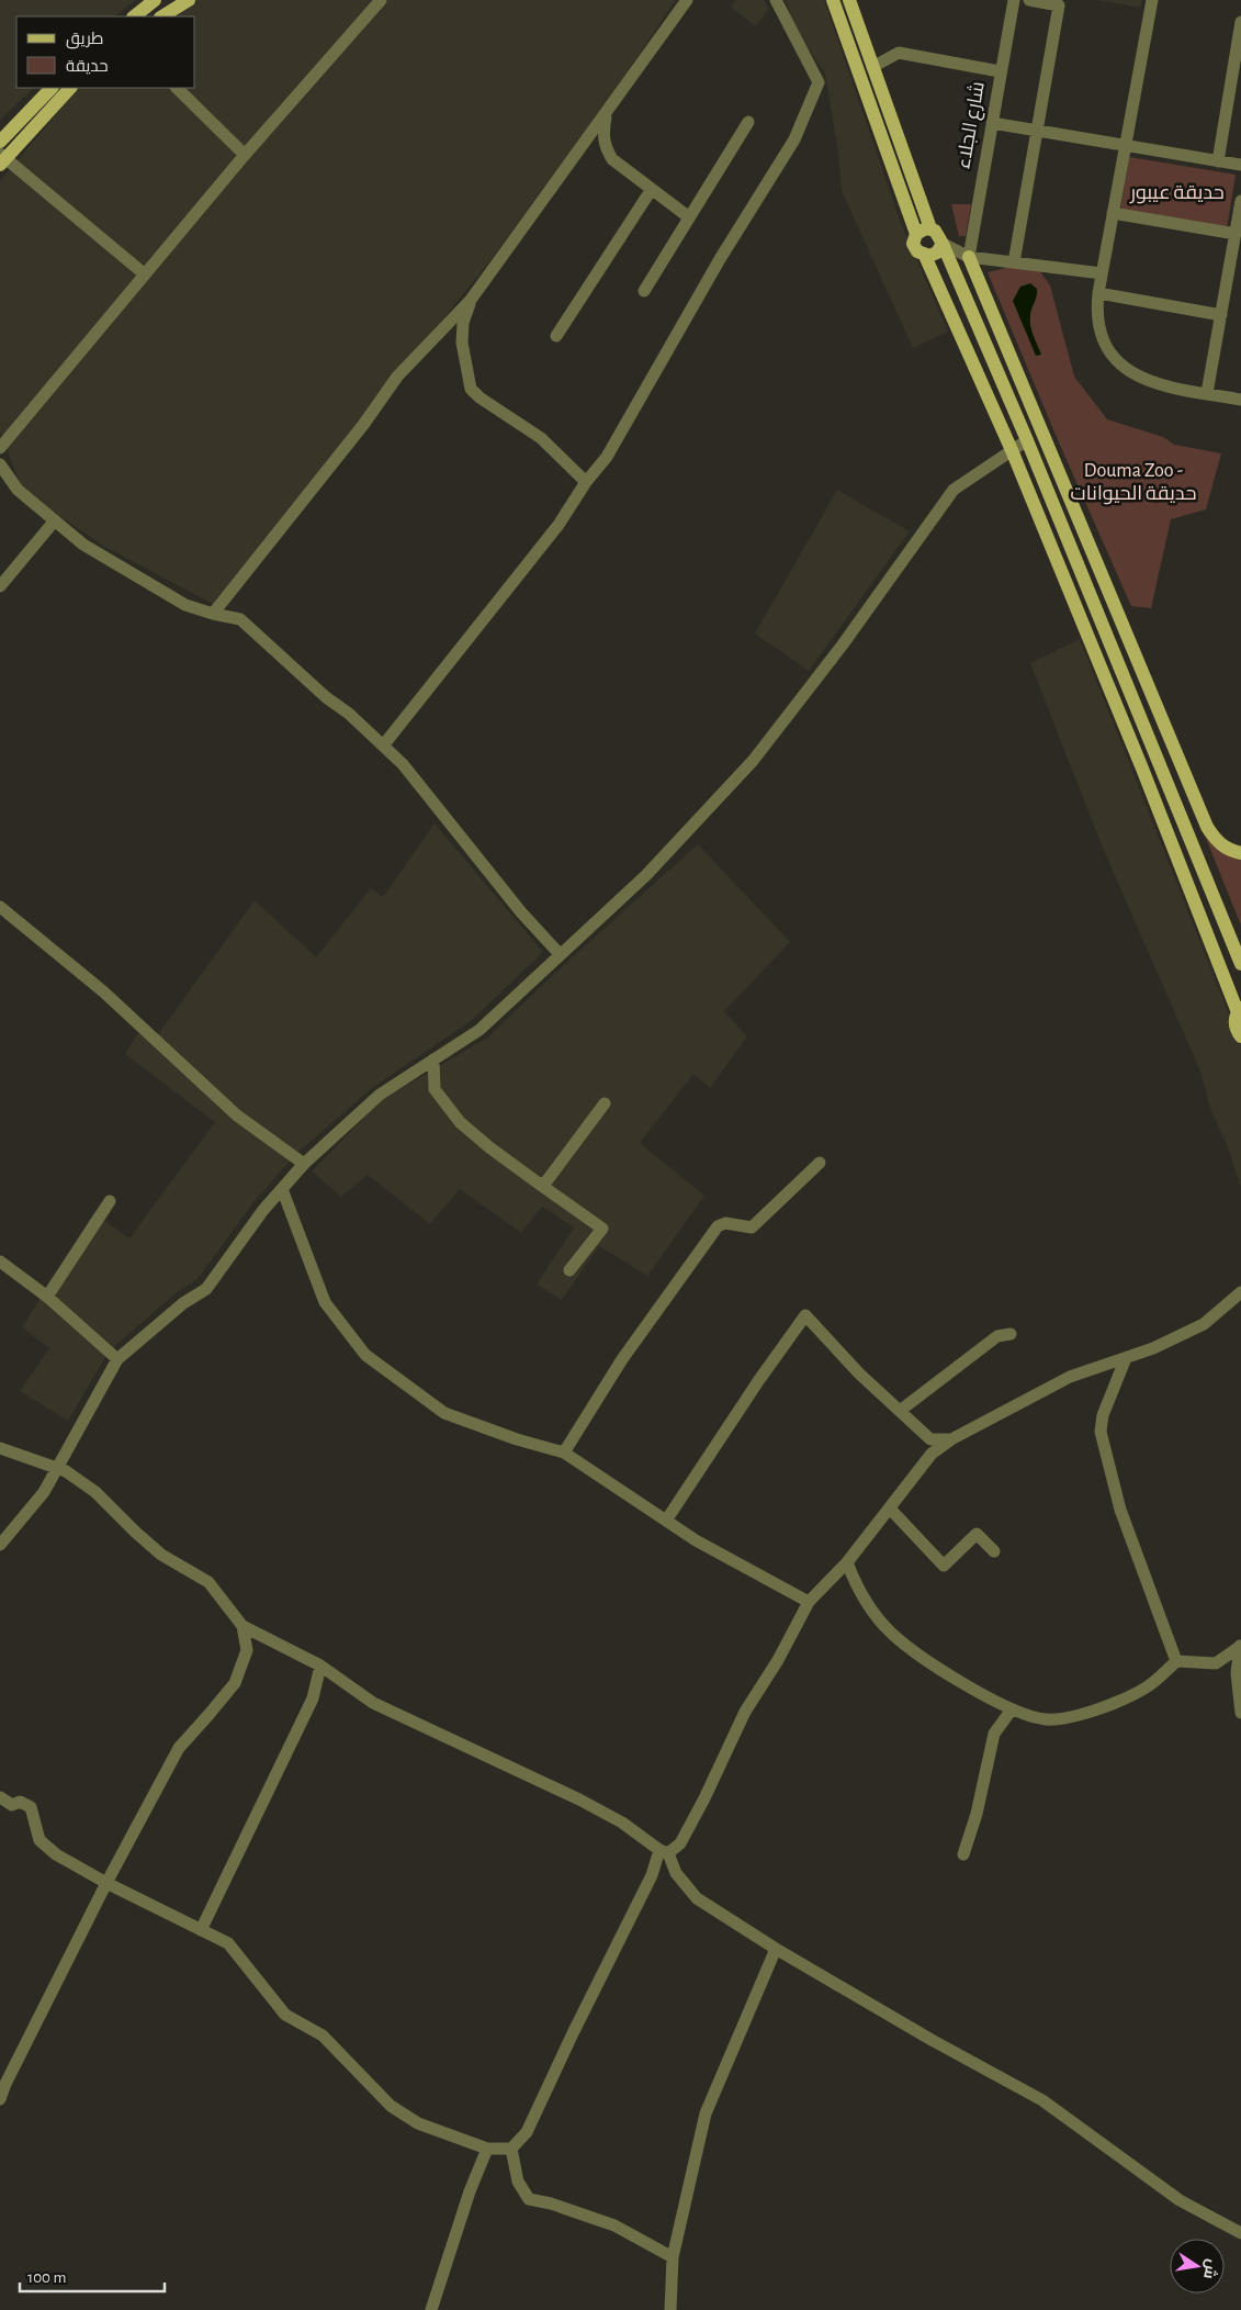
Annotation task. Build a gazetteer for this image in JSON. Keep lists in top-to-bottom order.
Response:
{
  "streets": {
    "street": ["شارع الجلاء"]
  },
  "parks": ["حديقة عيبور", "Douma Zoo - حديقة الحيوانات"],
  "legend": ["طريق", "حديقة"],
  "scale_bar": "100 m",
  "north": "right"
}
